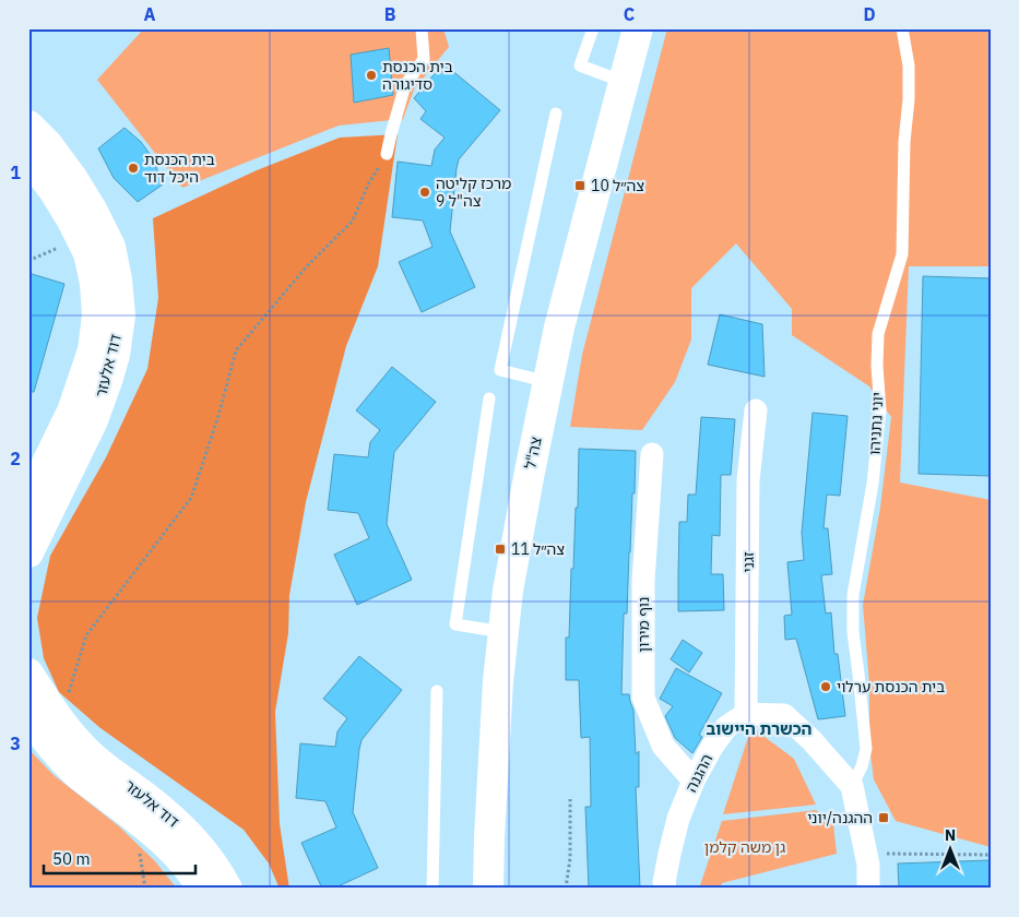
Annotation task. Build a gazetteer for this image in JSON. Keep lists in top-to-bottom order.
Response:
{
  "streets": {
    "street": [
      "דוד אלעזר",
      "צה\"ל",
      "זגני",
      "נוף מירון",
      "ההגנה"
    ],
    "lane": ["יוני נתניהו"]
  },
  "crossings": [
    ["זגני", "ההגנה"],
    ["נוף מירון", "ההגנה"]
  ],
  "districts": ["הכשרת היישוב"],
  "parks": ["גן משה קלמן"],
  "places": {
    "other": [
      "בית הכנסת סדיגורה",
      "בית הכנסת היכל דוד",
      "מרכז קליטה צה\"ל 9",
      "בית הכנסת ערלוי"
    ],
    "transit": ["צה״ל 10", "צה״ל 11", "ההגנה/יוני"]
  },
  "scale_bar": "50 m",
  "north": "top",
  "grid": {
    "columns": [
      "A",
      "B",
      "C",
      "D"
    ],
    "rows": ["1", "2", "3"]
  }
}
